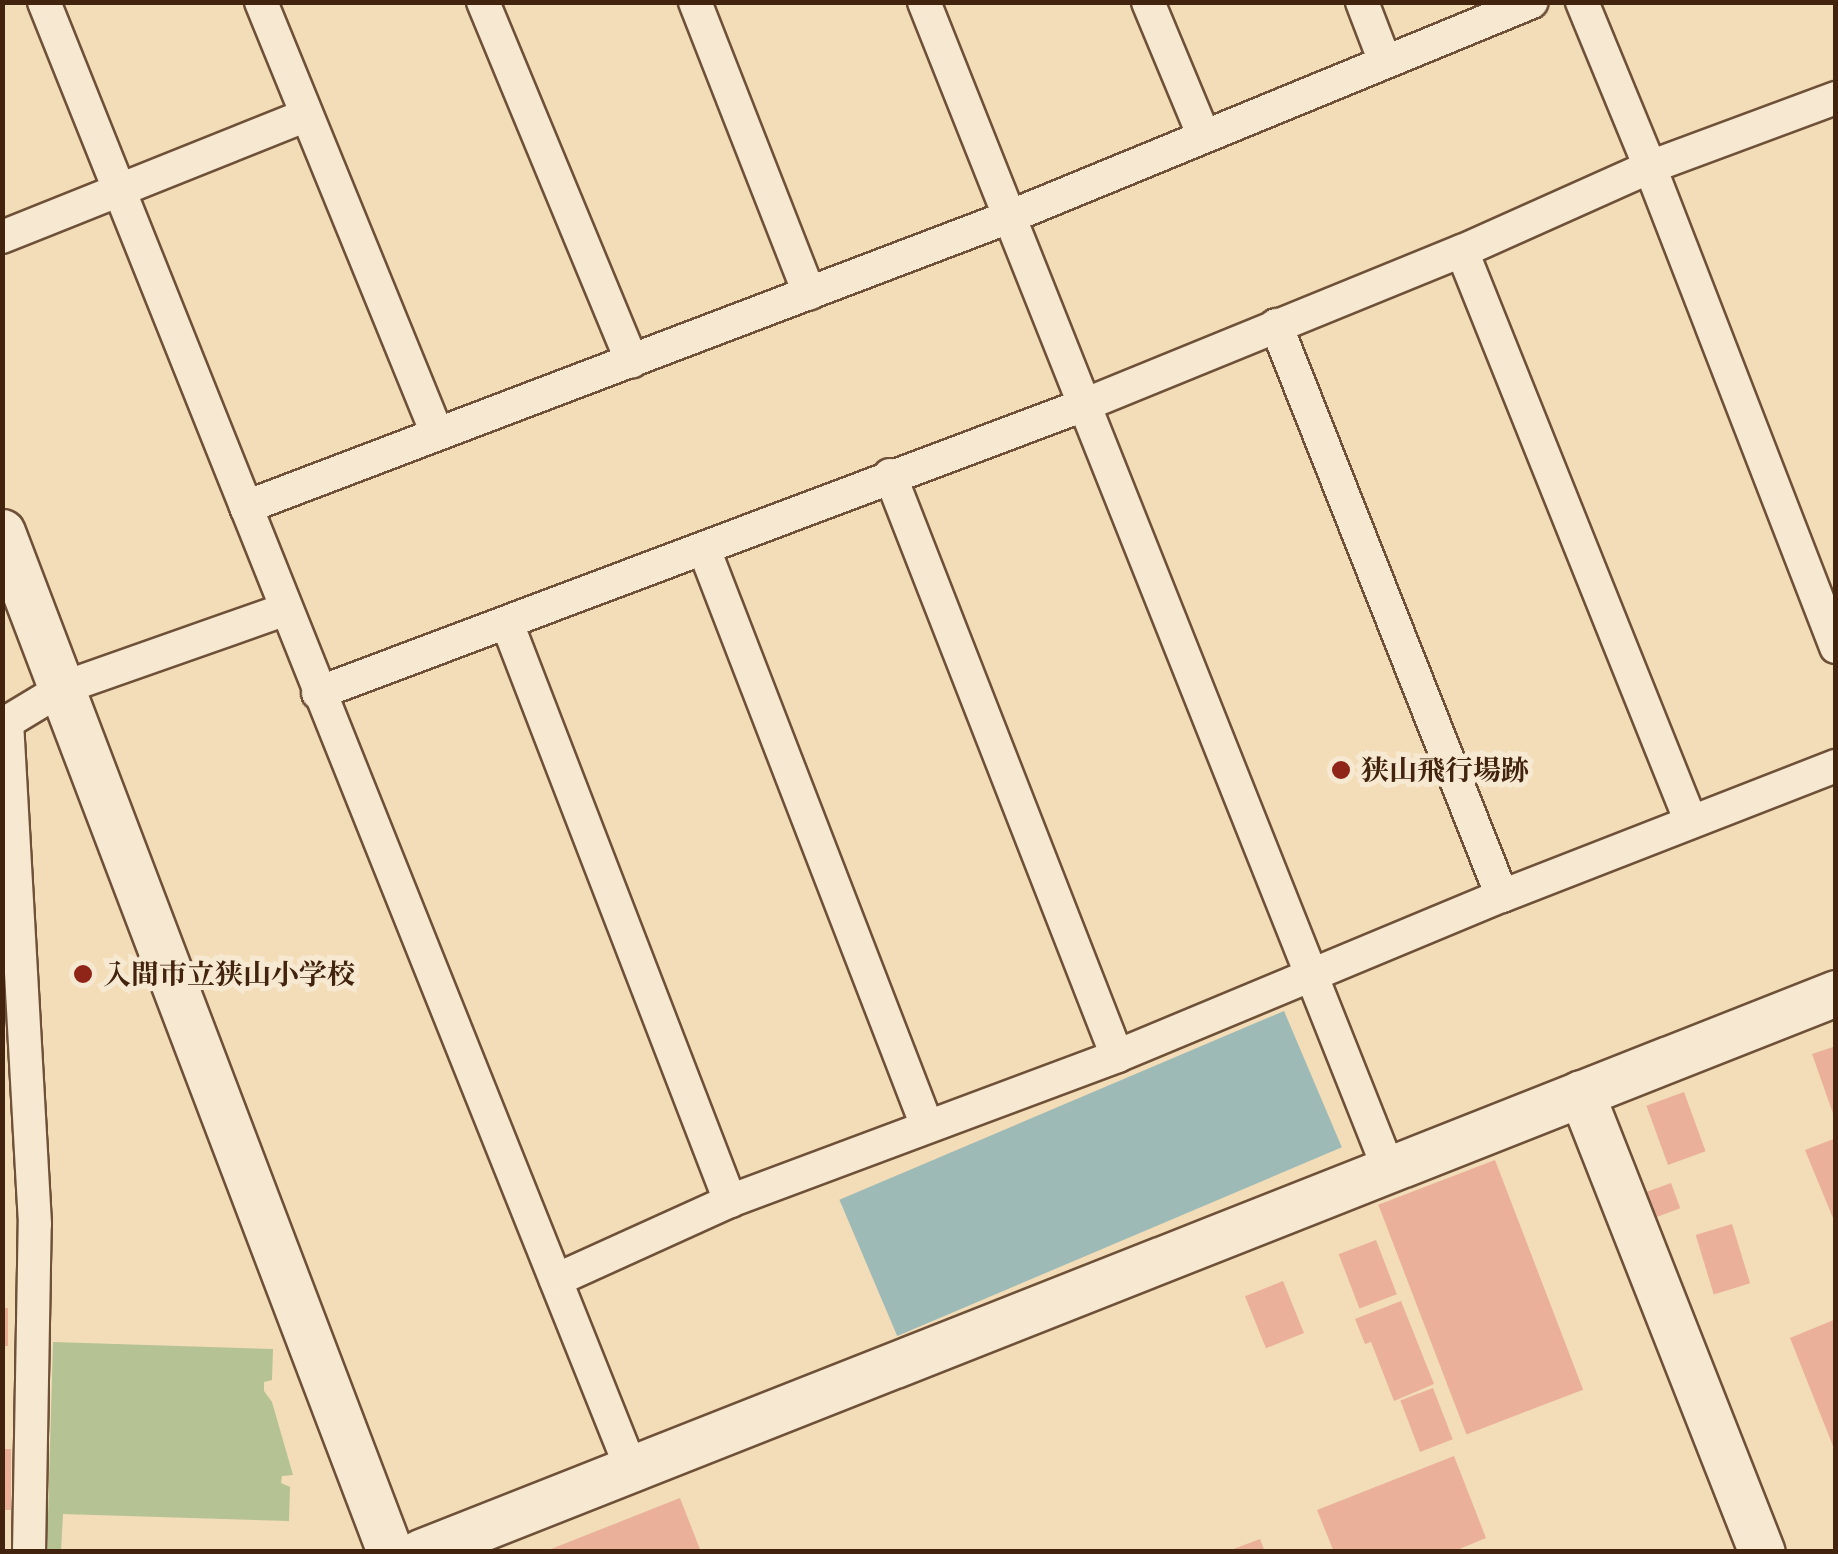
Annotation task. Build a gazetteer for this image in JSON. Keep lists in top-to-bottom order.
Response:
{
  "places": ["狭山飛行場跡", "入間市立狭山小学校"]
}
